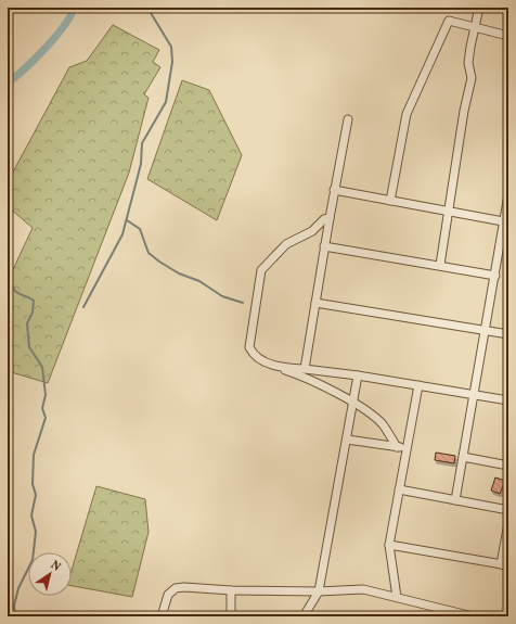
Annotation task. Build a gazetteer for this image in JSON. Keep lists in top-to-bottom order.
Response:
{
  "north": "top right"
}
